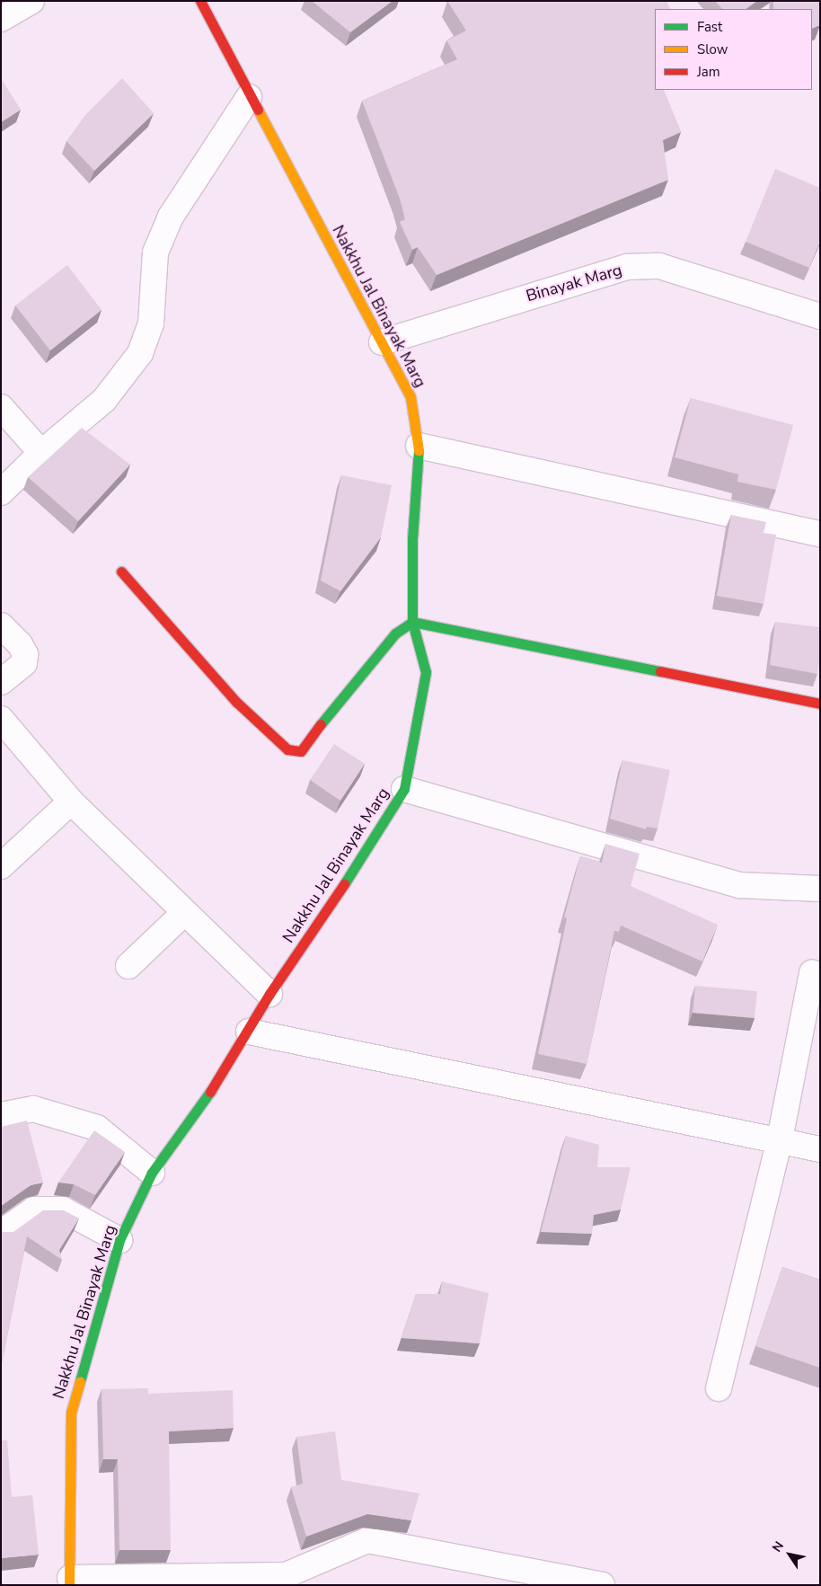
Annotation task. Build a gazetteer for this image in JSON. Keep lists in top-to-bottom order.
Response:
{
  "streets": {
    "street": ["Binayak Marg", "Nakkhu Jal Binayak Marg"]
  },
  "crossings": [
    ["Binayak Marg", "Nakkhu Jal Binayak Marg"]
  ],
  "legend": ["Fast", "Slow", "Jam"],
  "north": "top left"
}
